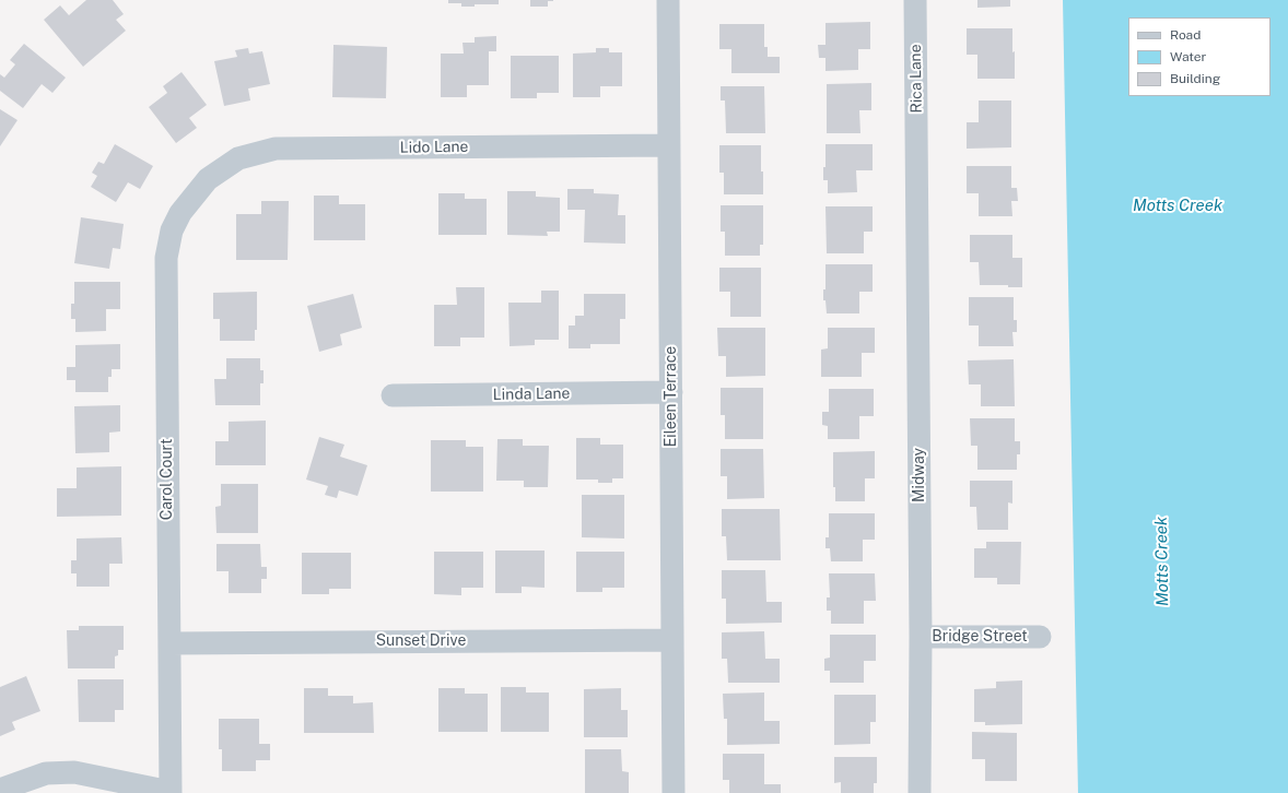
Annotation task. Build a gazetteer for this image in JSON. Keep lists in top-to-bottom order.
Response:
{
  "streets": {
    "street": [
      "Rica Lane",
      "Lido Lane",
      "Linda Lane",
      "Eileen Terrace",
      "Midway",
      "Carol Court",
      "Bridge Street",
      "Sunset Drive"
    ]
  },
  "crossings": [
    ["Rica Lane", "Midway"],
    ["Lido Lane", "Eileen Terrace"],
    ["Lido Lane", "Carol Court"],
    ["Linda Lane", "Eileen Terrace"],
    ["Eileen Terrace", "Sunset Drive"],
    ["Midway", "Bridge Street"],
    ["Carol Court", "Sunset Drive"]
  ],
  "water": ["Motts Creek"],
  "legend": ["Road", "Water", "Building"]
}
